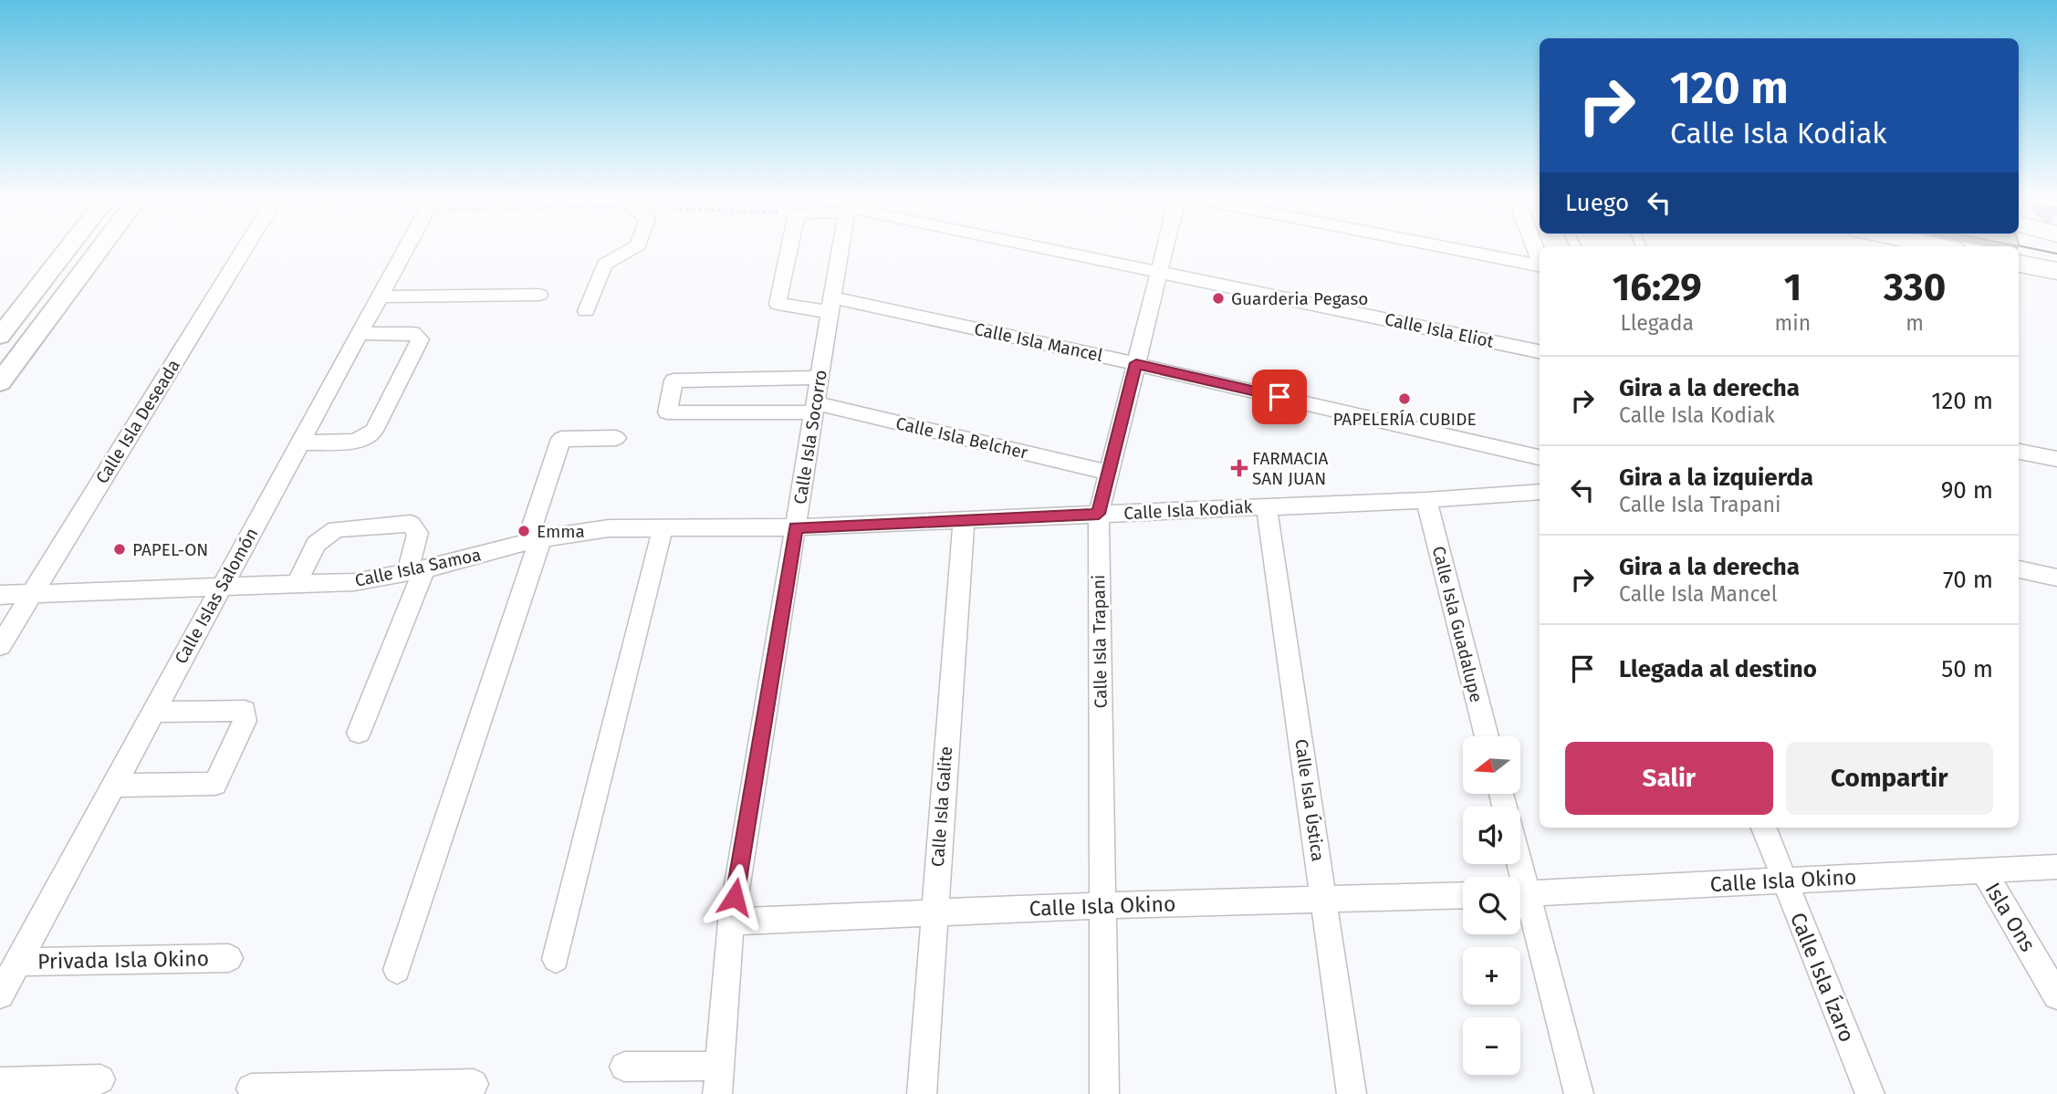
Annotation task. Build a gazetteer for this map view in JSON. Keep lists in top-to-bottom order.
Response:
{
  "streets": {
    "street": [
      "Calle Isla Eliot",
      "Calle Isla Mancel",
      "Calle Isla Deseada",
      "Calle Isla Socorro",
      "Calle Isla Belcher",
      "Calle Isla Kodiak",
      "Calle Isla Samoa",
      "Calle Islas Salomón",
      "Calle Isla Guadalupe",
      "Calle Isla Trapani",
      "Calle Isla Ústica",
      "Calle Isla Galite",
      "Calle Isla Okino",
      "Isla Ons",
      "Privada Isla Okino",
      "Calle Isla Ízaro"
    ]
  },
  "crossings": [
    ["Calle Isla Eliot", "Calle Isla Trapani"],
    ["Calle Isla Mancel", "Calle Isla Socorro"],
    ["Calle Isla Mancel", "Calle Isla Trapani"],
    ["Calle Isla Deseada", "Calle Isla Samoa"],
    ["Calle Isla Socorro", "Calle Isla Belcher"],
    ["Calle Isla Socorro", "Calle Isla Kodiak"],
    ["Calle Isla Socorro", "Calle Isla Samoa"],
    ["Calle Isla Socorro", "Calle Isla Okino"],
    ["Calle Isla Belcher", "Calle Isla Trapani"],
    ["Calle Isla Kodiak", "Calle Isla Samoa"],
    ["Calle Isla Kodiak", "Calle Isla Guadalupe"],
    ["Calle Isla Kodiak", "Calle Isla Trapani"],
    ["Calle Isla Kodiak", "Calle Isla Ústica"],
    ["Calle Isla Kodiak", "Calle Isla Galite"],
    ["Calle Isla Samoa", "Calle Islas Salomón"],
    ["Calle Islas Salomón", "Privada Isla Okino"],
    ["Calle Isla Trapani", "Calle Isla Okino"],
    ["Calle Isla Ústica", "Calle Isla Okino"],
    ["Calle Isla Galite", "Calle Isla Okino"],
    ["Calle Isla Okino", "Isla Ons"],
    ["Calle Isla Okino", "Calle Isla Ízaro"]
  ],
  "places": {
    "other": [
      "Guarderia Pegaso",
      "PAPELERÍA CUBIDE",
      "Emma",
      "PAPEL-ON"
    ],
    "health": ["FARMACIA SAN JUAN"]
  },
  "north": "left",
  "page": {
    "turn": ["120 m", "Calle Isla Kodiak"],
    "then": "Luego",
    "eta": [
      "16:29",
      "Llegada",
      "1",
      "min",
      "330",
      "m"
    ],
    "list": [
      {
        "name": "Gira a la derecha",
        "note": "Calle Isla Kodiak",
        "value": "120 m"
      },
      {
        "name": "Gira a la izquierda",
        "note": "Calle Isla Trapani",
        "value": "90 m"
      },
      {
        "name": "Gira a la derecha",
        "note": "Calle Isla Mancel",
        "value": "70 m"
      },
      {
        "name": "Llegada al destino",
        "value": "50 m"
      }
    ],
    "buttons": ["Salir", "Compartir"],
    "map_buttons": ["+", "−"]
  }
}
